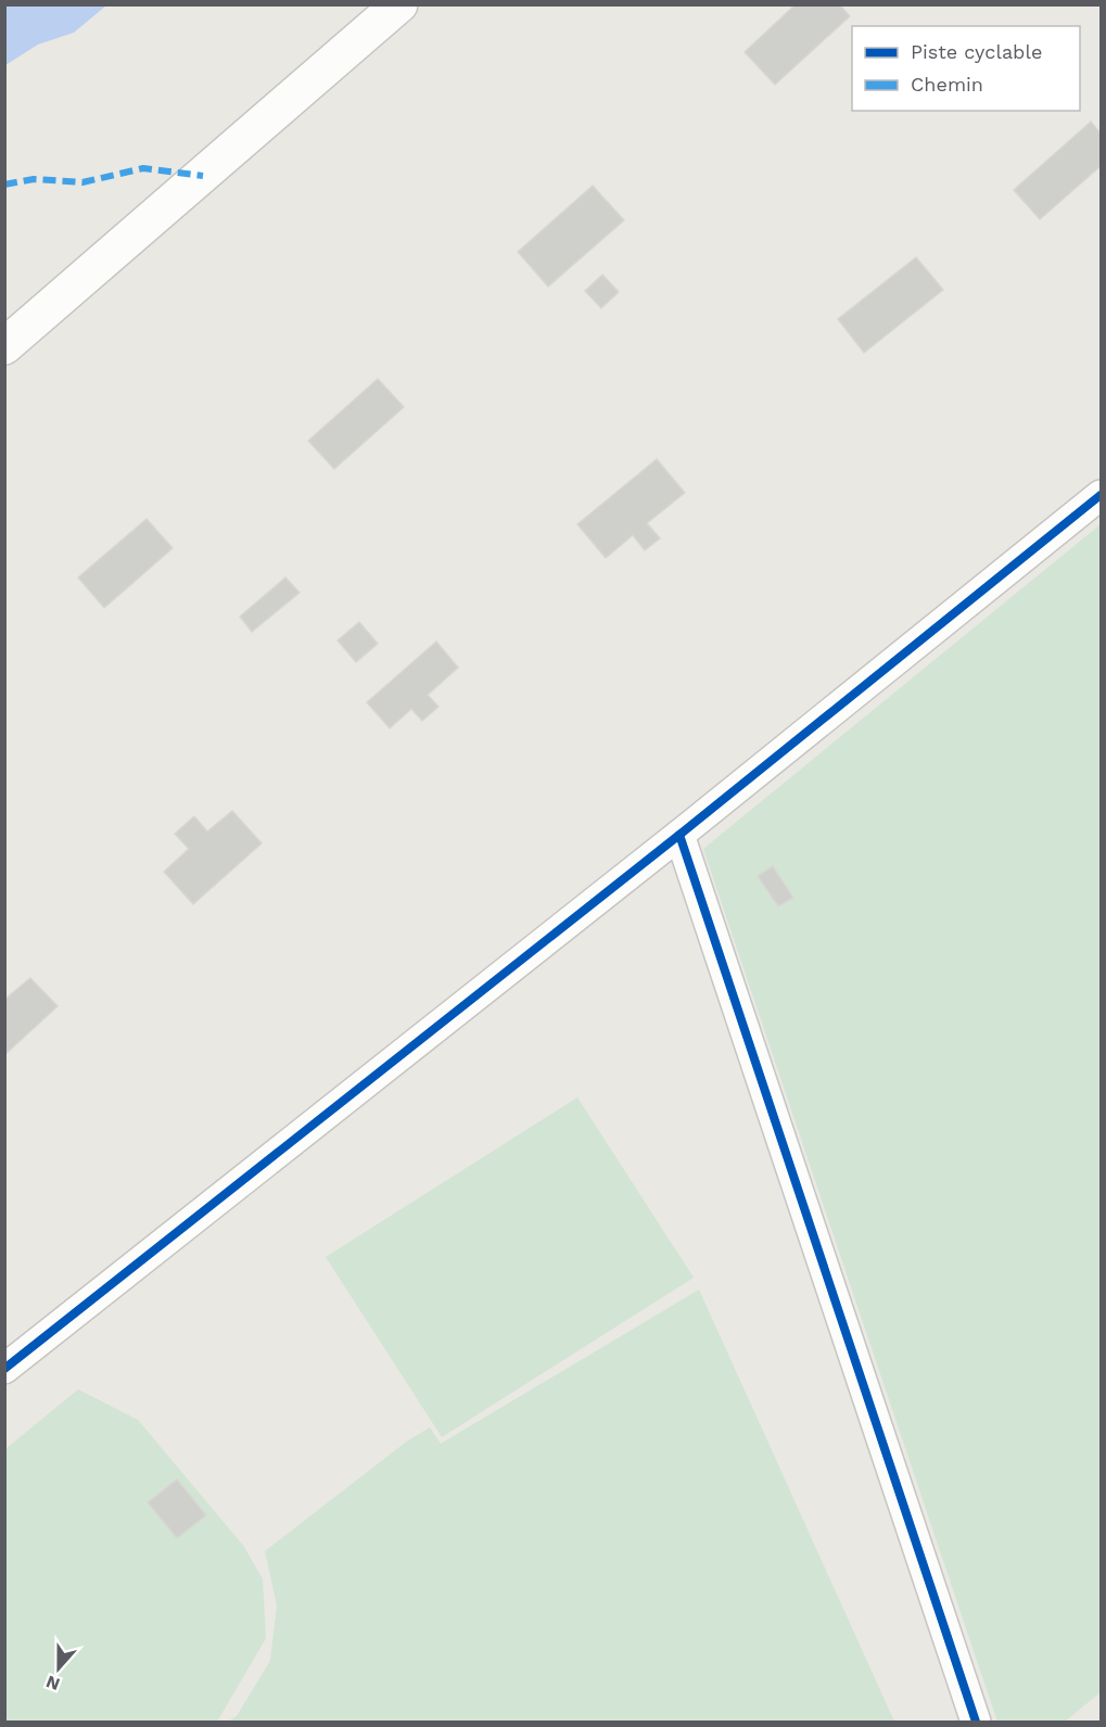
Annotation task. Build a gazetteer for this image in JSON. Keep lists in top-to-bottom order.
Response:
{
  "legend": ["Piste cyclable", "Chemin"],
  "north": "bottom"
}
